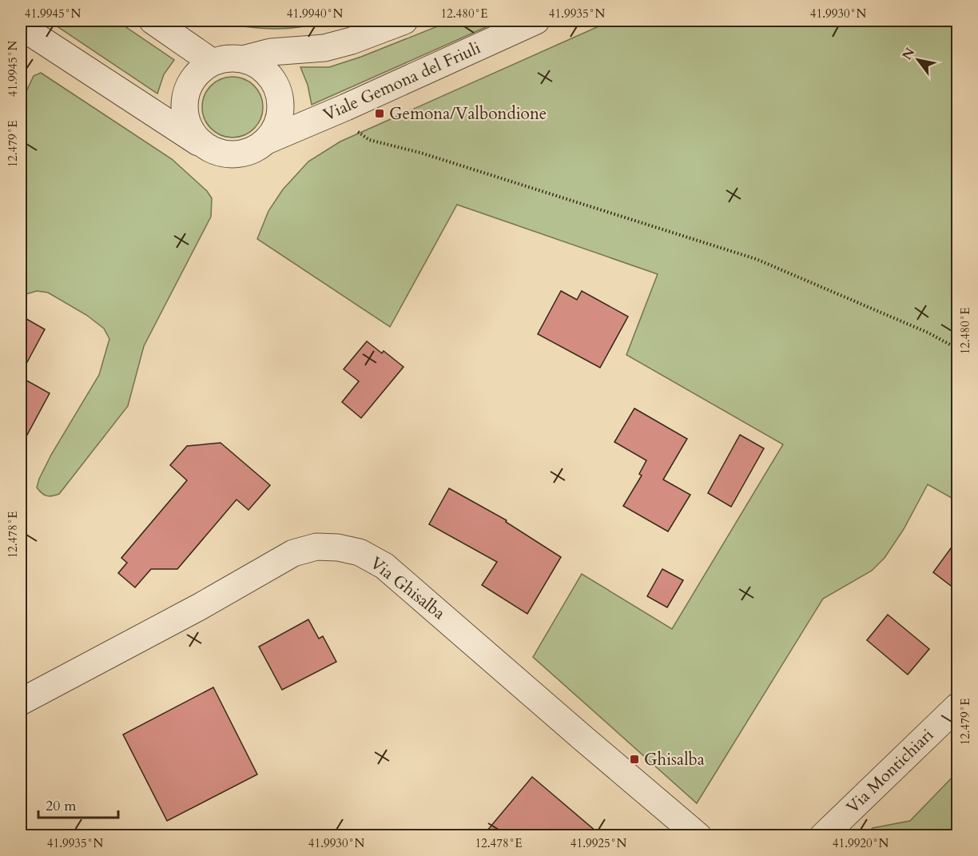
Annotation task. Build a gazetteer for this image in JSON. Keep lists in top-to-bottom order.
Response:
{
  "streets": {
    "street": ["Viale Gemona del Friuli", "Via Ghisalba", "Via Montichiari"]
  },
  "places": {
    "transit": ["Gemona/Valbondione", "Ghisalba"]
  },
  "scale_bar": "20 m",
  "north": "top left",
  "coordinates": [
    "41.9945°N",
    "41.9940°N",
    "12.480°E",
    "41.9935°N",
    "41.9930°N",
    "12.479°E",
    "12.478°E",
    "41.9925°N",
    "41.9920°N"
  ]
}
